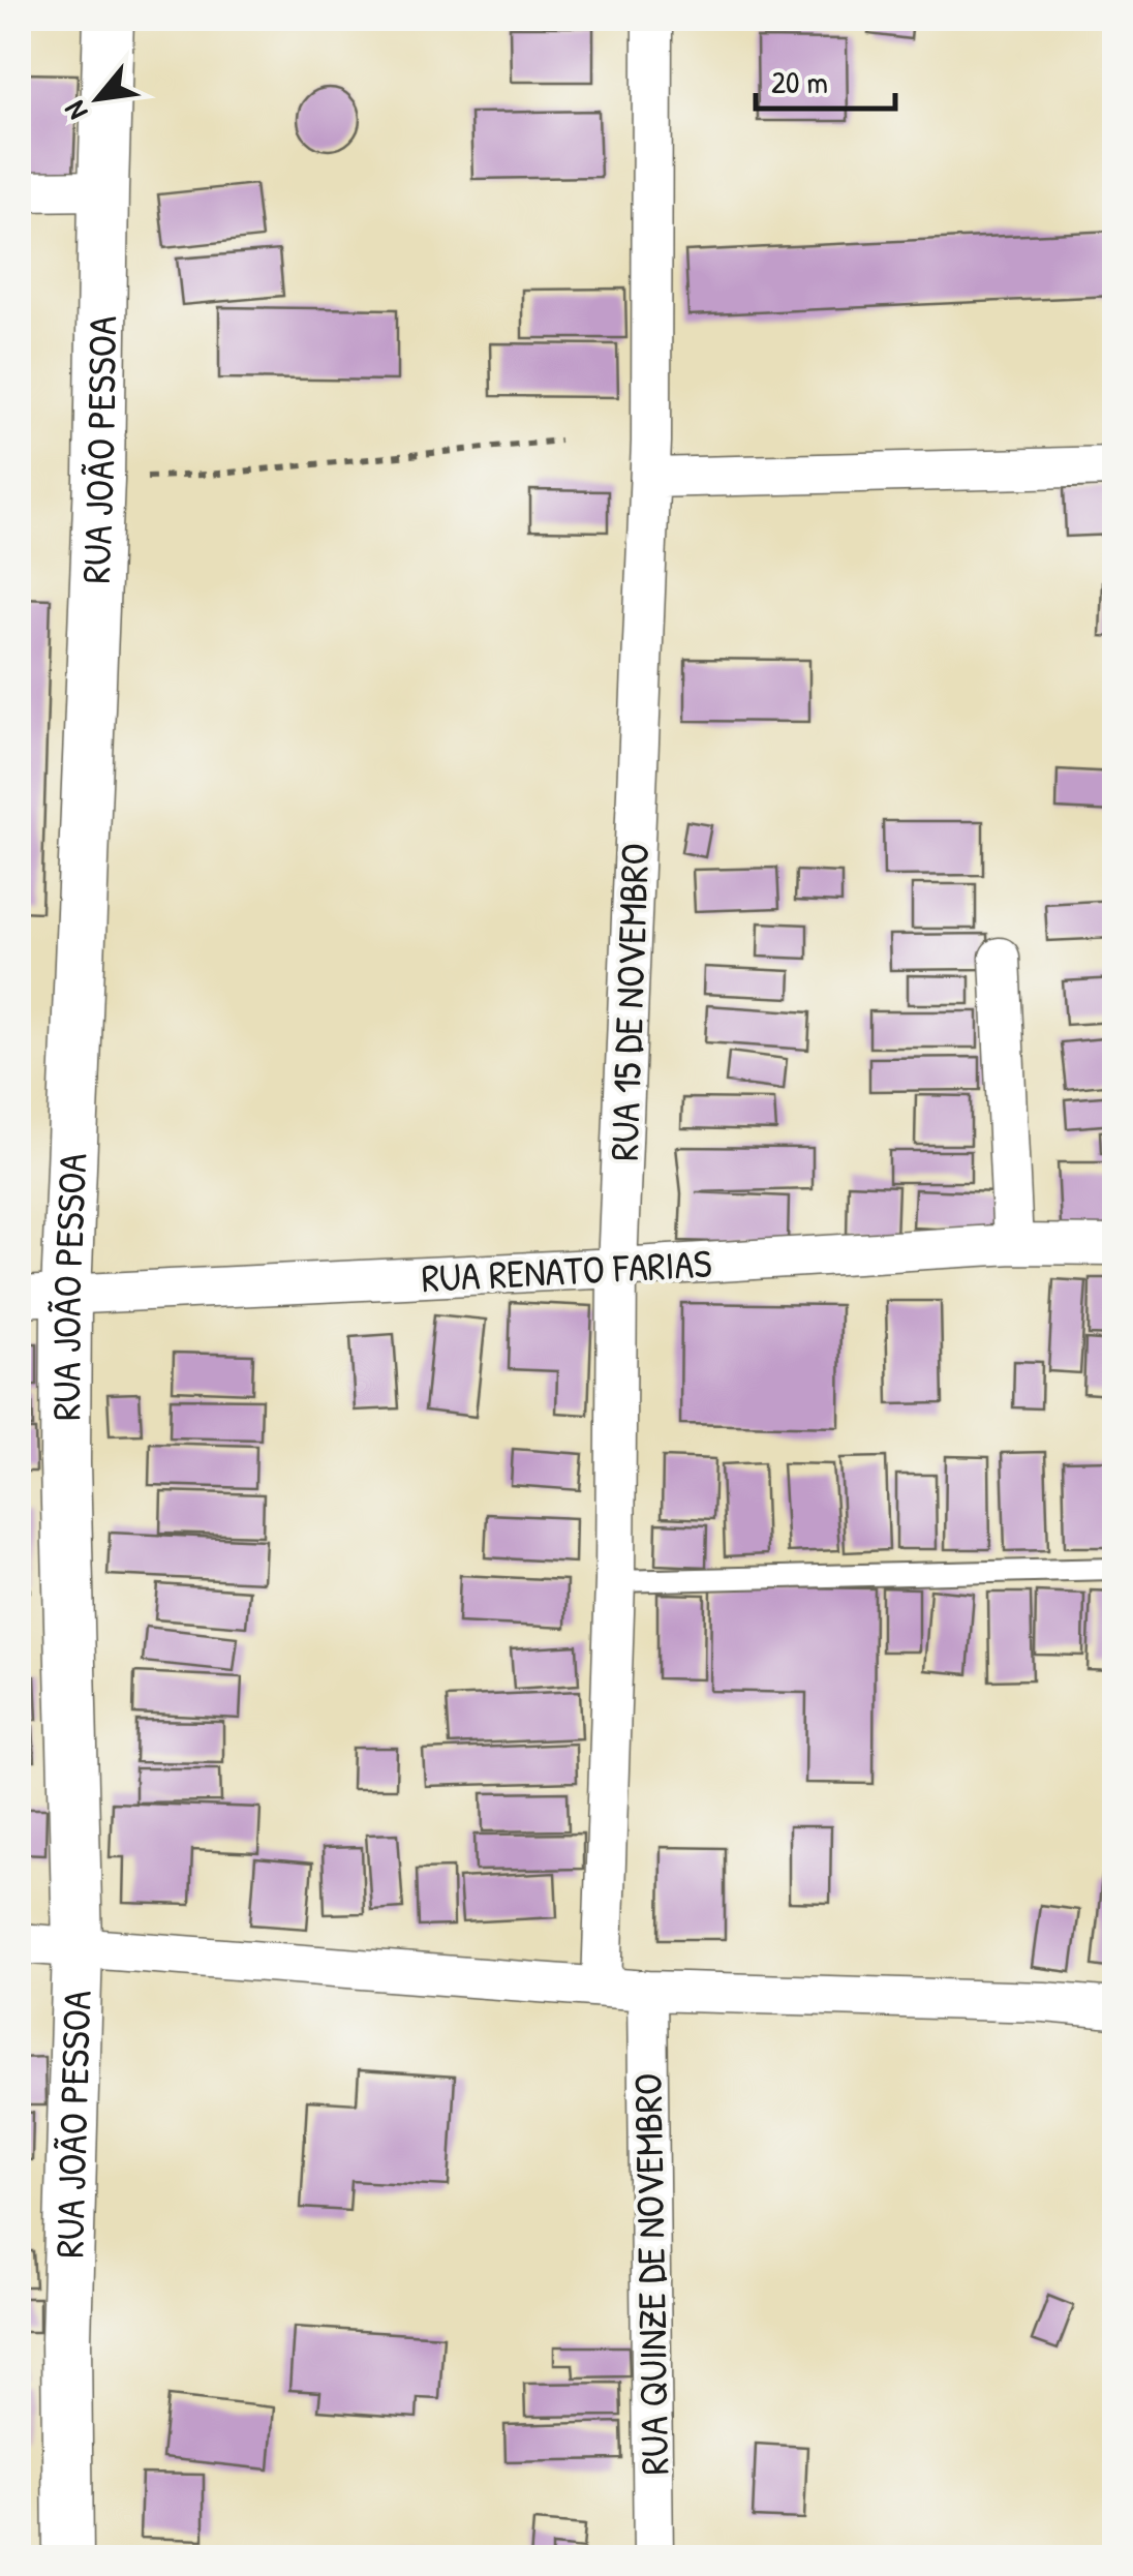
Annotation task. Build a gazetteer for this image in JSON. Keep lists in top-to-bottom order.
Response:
{
  "streets": {
    "street": [
      "RUA JOÃO PESSOA",
      "RUA 15 DE NOVEMBRO",
      "RUA RENATO FARIAS",
      "RUA QUINZE DE NOVEMBRO"
    ]
  },
  "crossings": [
    ["RUA JOÃO PESSOA", "RUA RENATO FARIAS"],
    ["RUA 15 DE NOVEMBRO", "RUA RENATO FARIAS"]
  ],
  "scale_bar": "20 m",
  "north": "bottom left"
}
